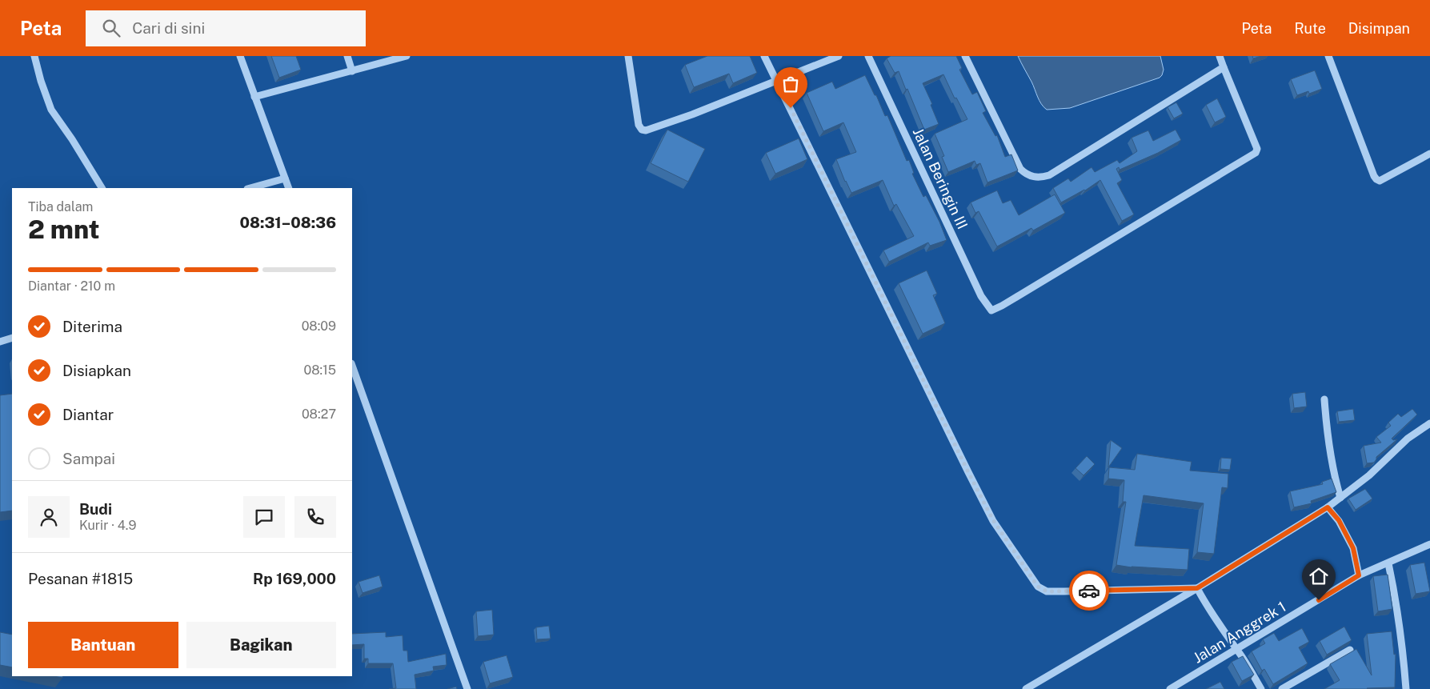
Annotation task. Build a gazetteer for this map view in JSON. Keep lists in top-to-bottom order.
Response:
{
  "streets": {
    "street": ["Jalan Beringin III", "Jalan Anggrek 1"]
  },
  "page": {
    "header": "Peta",
    "search": "Cari di sini",
    "nav": ["Peta", "Rute", "Disimpan"],
    "heading": ["2 mnt", "Tiba dalam", "08:31–08:36"],
    "panel": [
      "Budi",
      "Kurir · 4.9",
      "Pesanan #1815",
      "Rp 169,000"
    ],
    "bar": "Diantar · 210 m",
    "list": [
      ["Diterima", "08:09"],
      ["Disiapkan", "08:15"],
      ["Diantar", "08:27"],
      "Sampai"
    ],
    "buttons": ["Bantuan", "Bagikan"]
  }
}
